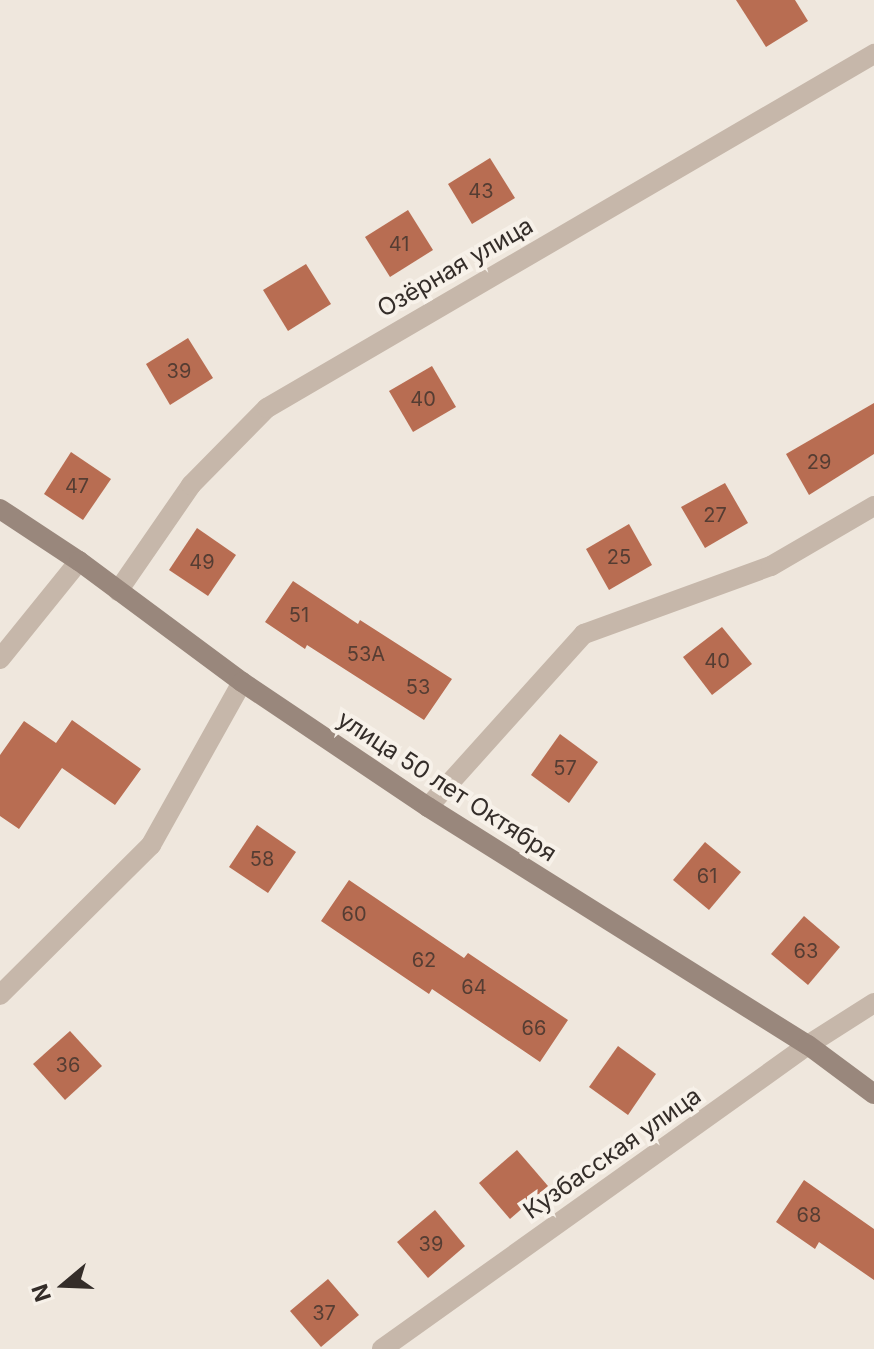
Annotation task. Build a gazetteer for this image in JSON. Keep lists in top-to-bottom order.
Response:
{
  "streets": {
    "main road": ["улица 50 лет Октября"],
    "street": ["Озёрная улица", "Кузбасская улица"]
  },
  "crossings": [
    ["Озёрная улица", "улица 50 лет Октября"],
    ["улица 50 лет Октября", "Кузбасская улица"]
  ],
  "house_numbers": [
    "43",
    "41",
    "39",
    "40",
    "29",
    "47",
    "27",
    "25",
    "49",
    "51",
    "53А",
    "40",
    "53",
    "57",
    "58",
    "61",
    "60",
    "63",
    "62",
    "64",
    "66",
    "36",
    "68",
    "39",
    "37"
  ],
  "north": "left"
}
